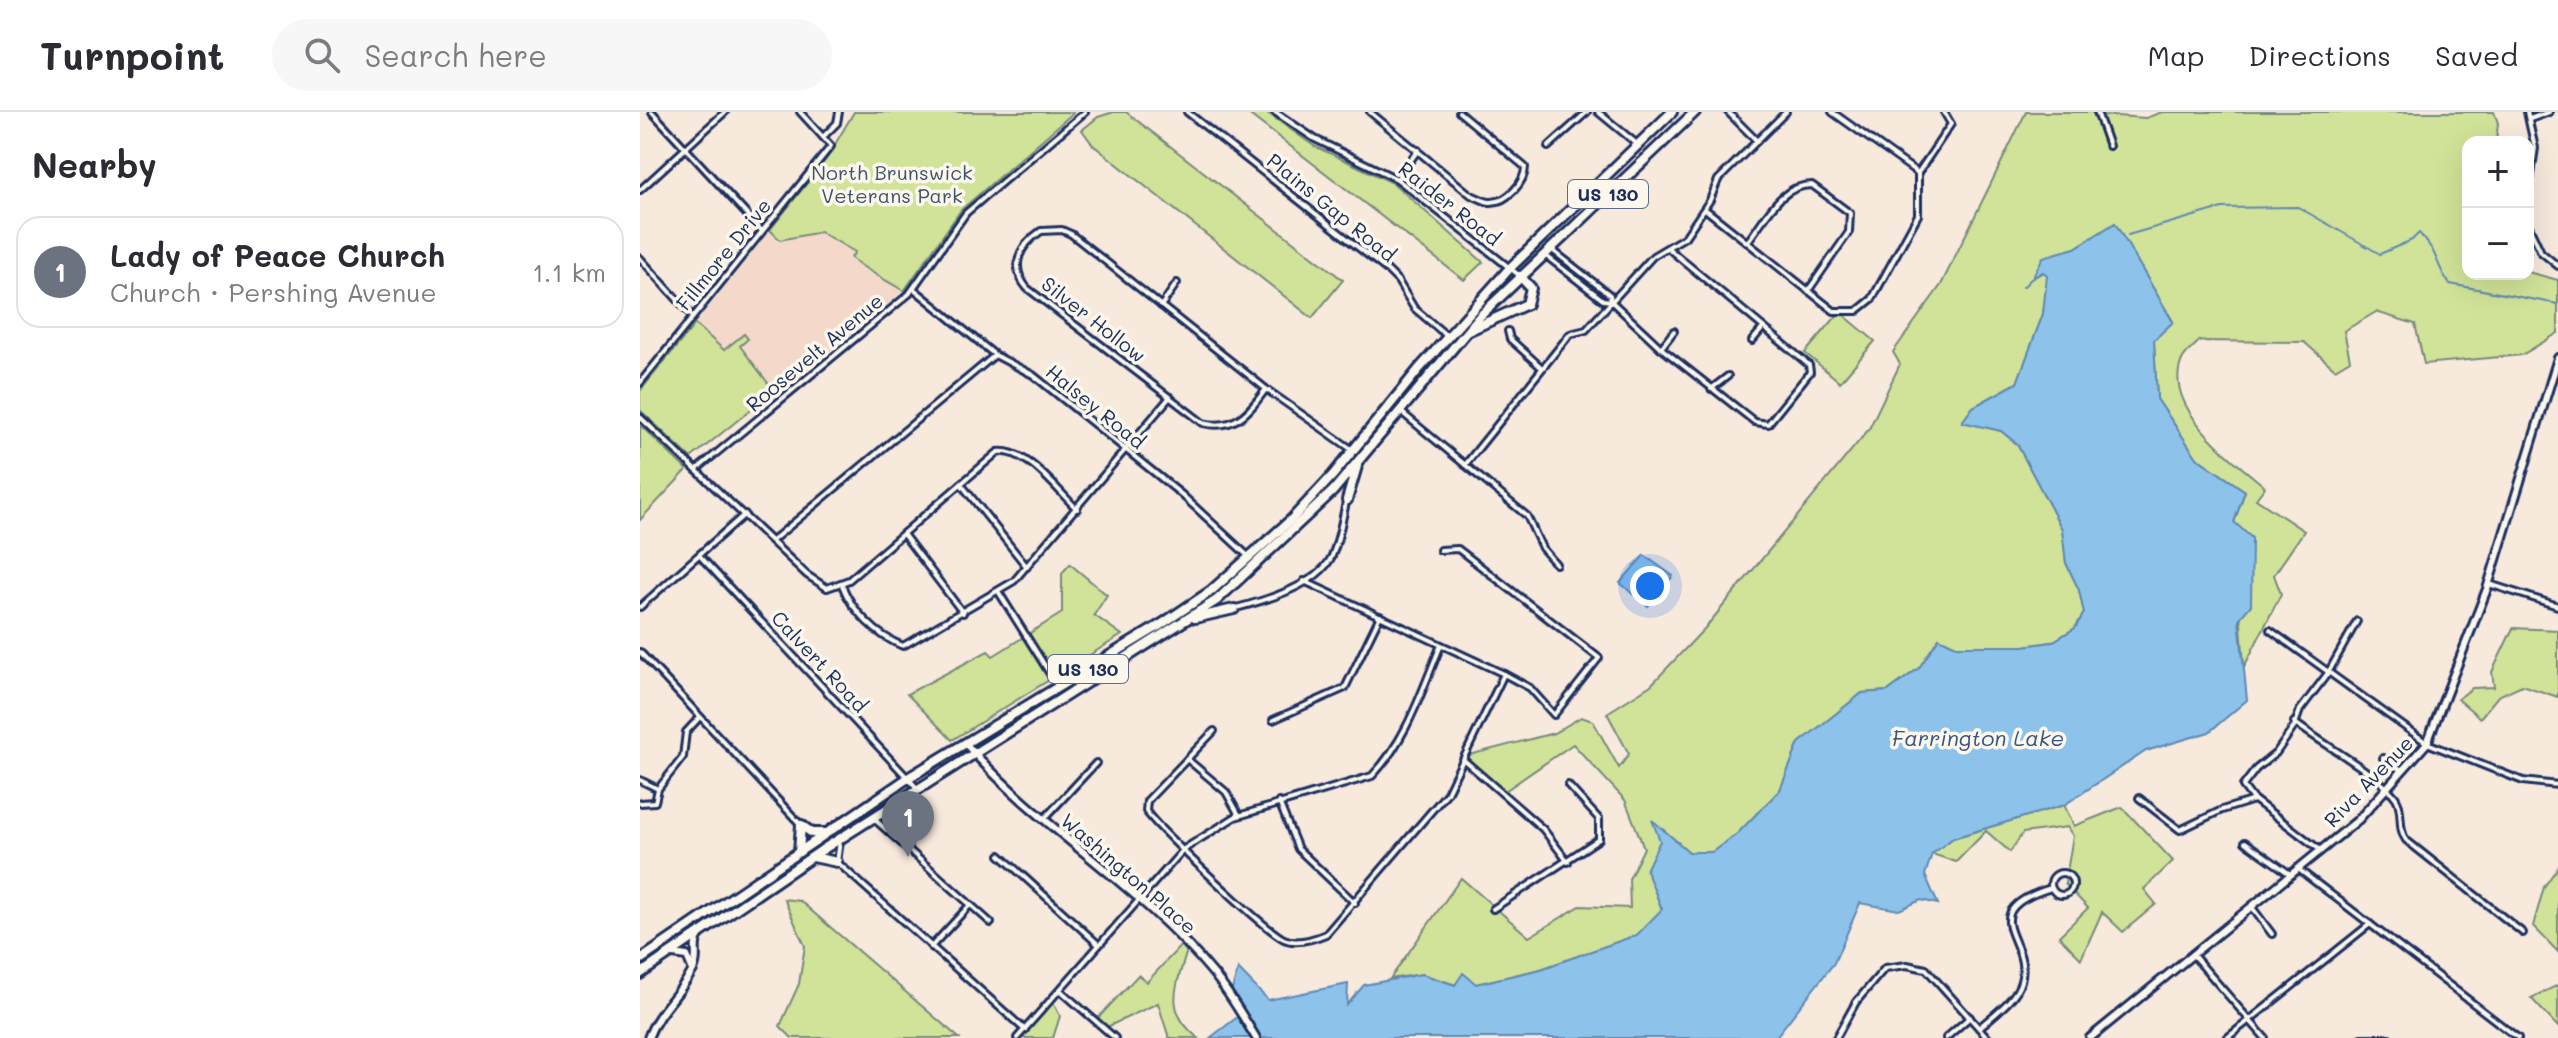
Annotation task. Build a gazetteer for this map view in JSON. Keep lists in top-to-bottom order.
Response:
{
  "streets": {
    "highway": ["US 130"],
    "street": [
      "Raider Road",
      "Plains Gap Road",
      "Fillmore Drive",
      "Silver Hollow",
      "Roosevelt Avenue",
      "Halsey Road",
      "Calvert Road",
      "Riva Avenue",
      "Washington Place"
    ]
  },
  "crossings": [
    ["US 130", "Raider Road"],
    ["US 130", "Plains Gap Road"],
    ["US 130", "Silver Hollow"],
    ["US 130", "Halsey Road"],
    ["US 130", "Calvert Road"],
    ["US 130", "Washington Place"],
    ["Roosevelt Avenue", "Halsey Road"]
  ],
  "water": ["Farrington Lake"],
  "parks": ["North Brunswick Veterans Park"],
  "page": {
    "header": "Turnpoint",
    "search": "Search here",
    "nav": ["Map", "Directions", "Saved"],
    "heading": "Nearby",
    "map_buttons": ["+", "−"],
    "list": [
      {
        "mark": "1",
        "name": "Lady of Peace Church",
        "note": "Church · Pershing Avenue",
        "value": "1.1 km"
      }
    ],
    "pins": "1"
  }
}
